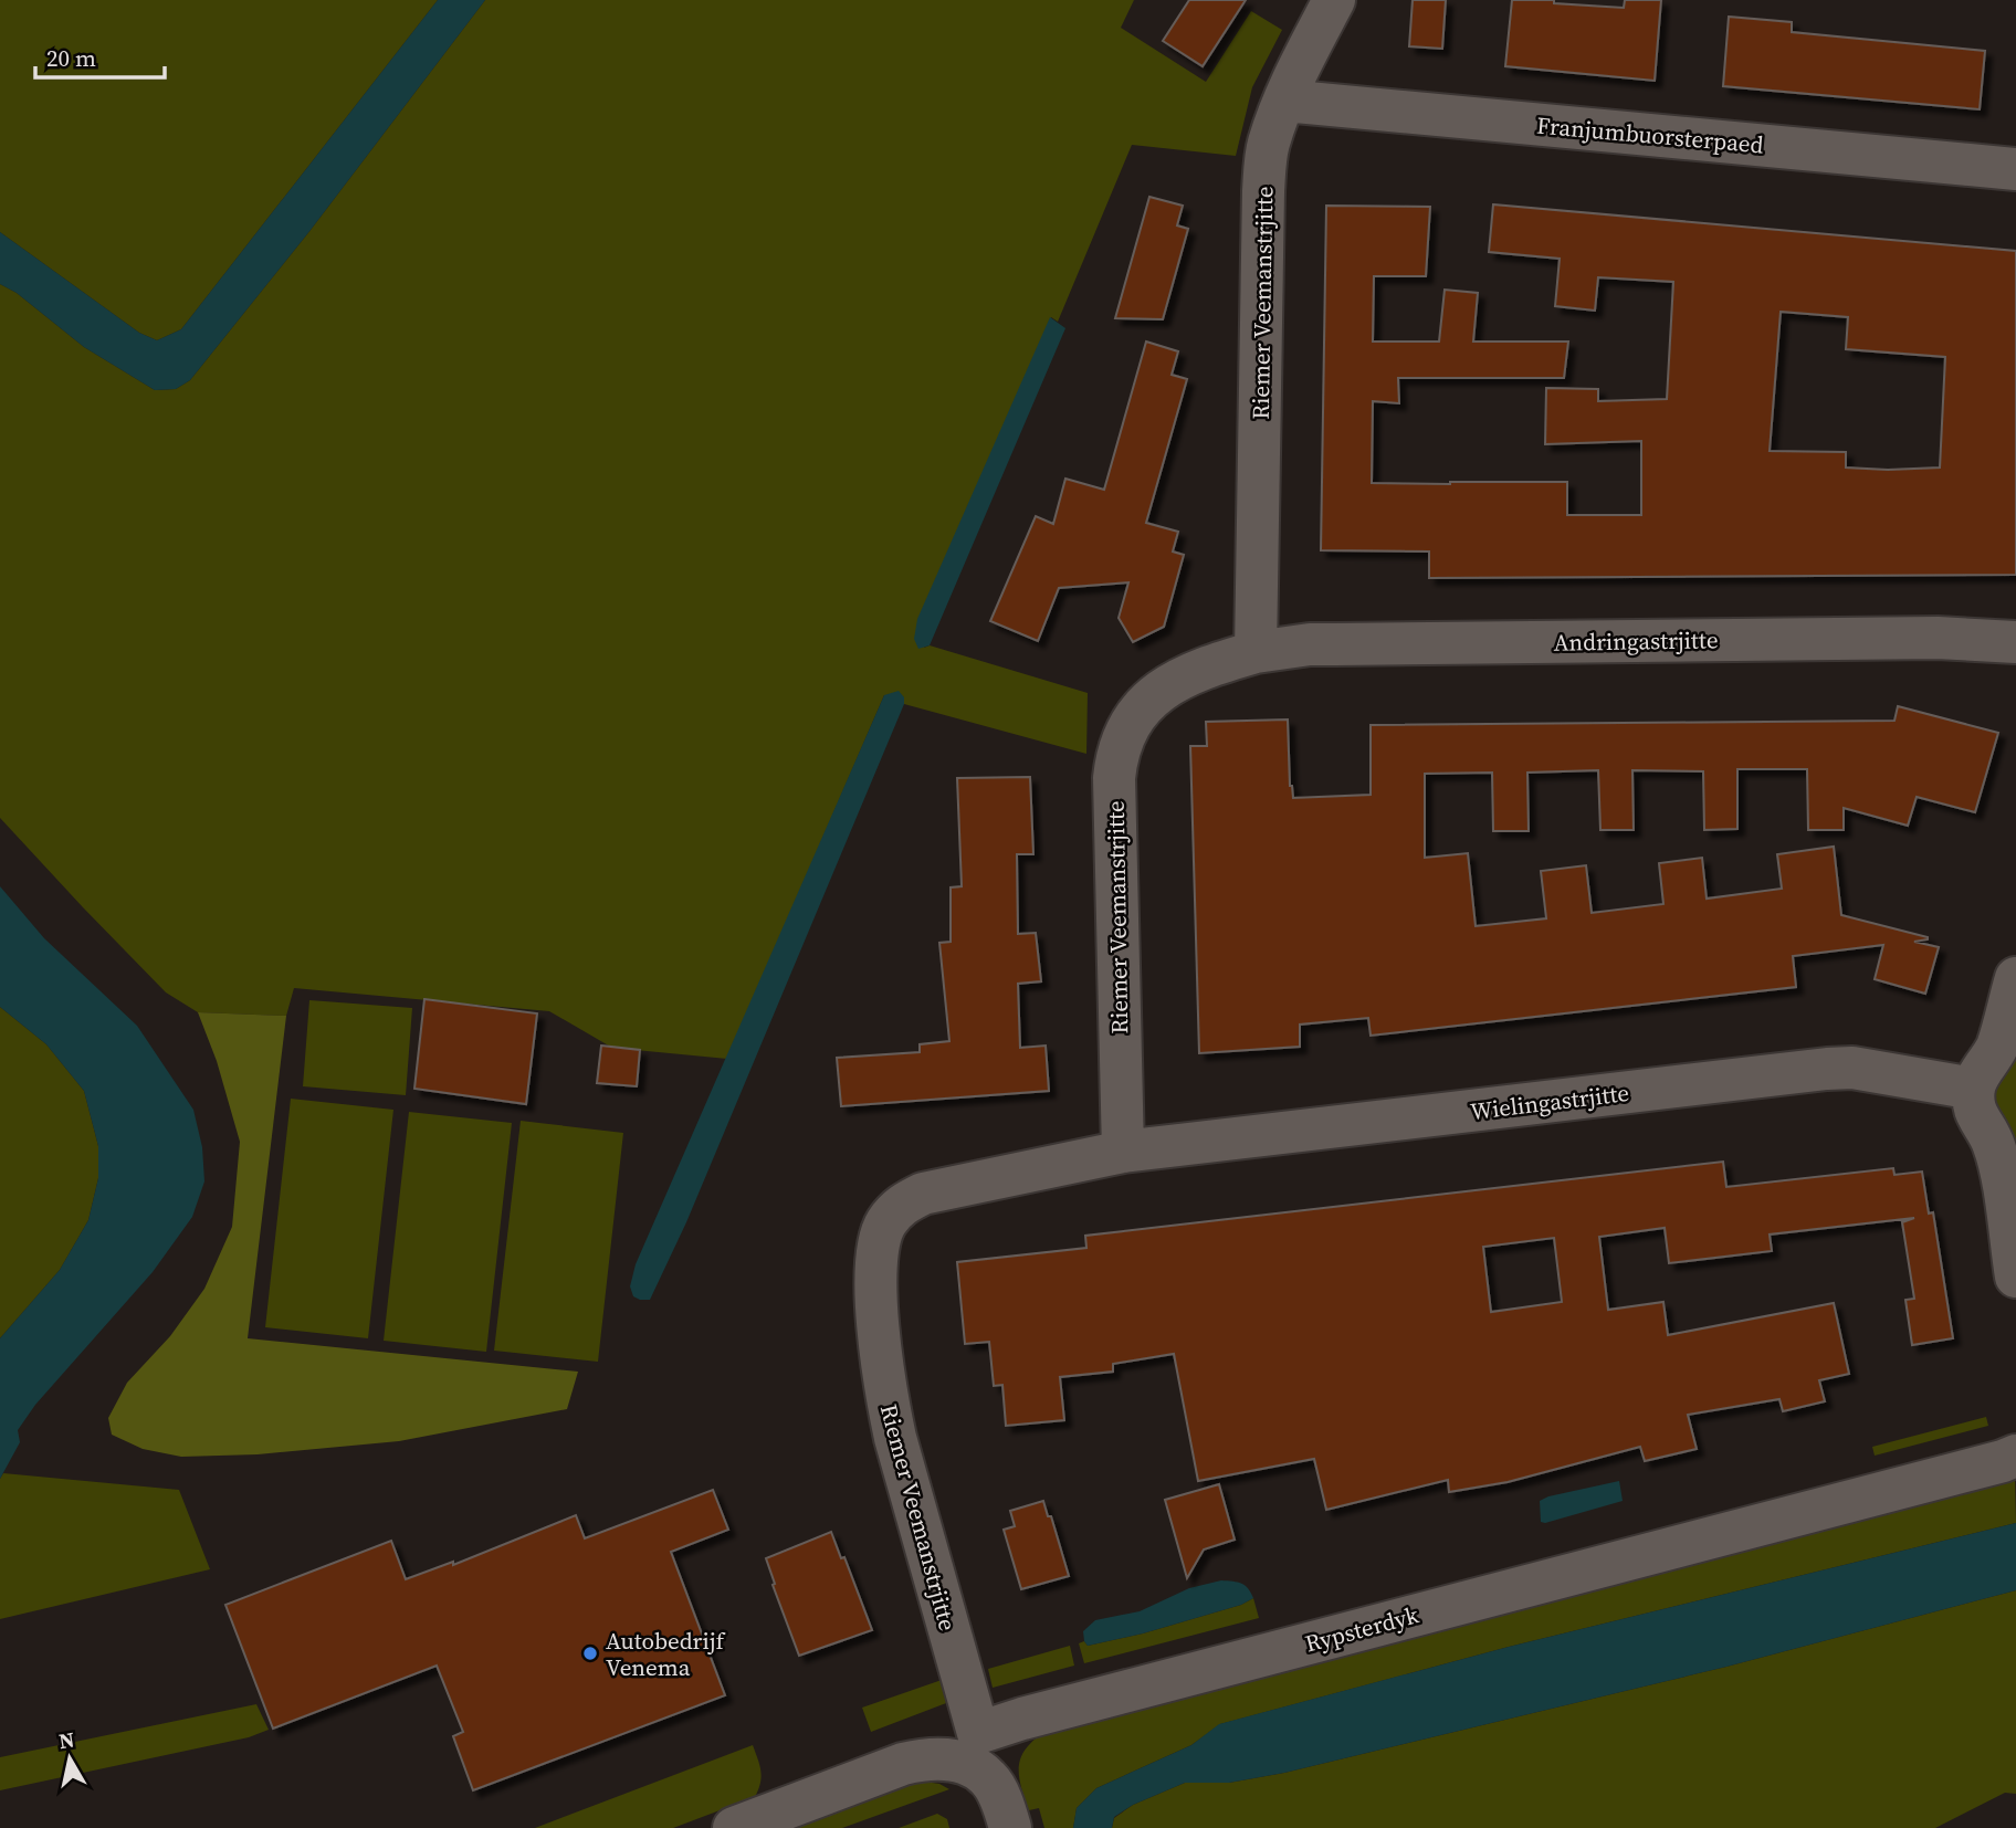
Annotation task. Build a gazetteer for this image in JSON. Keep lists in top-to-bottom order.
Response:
{
  "streets": {
    "street": [
      "Franjumbuorsterpaed",
      "Riemer Veemanstrjitte",
      "Andringastrjitte",
      "Wielingastrjitte",
      "Rypsterdyk"
    ]
  },
  "crossings": [
    ["Franjumbuorsterpaed", "Riemer Veemanstrjitte"],
    ["Riemer Veemanstrjitte", "Andringastrjitte"],
    ["Riemer Veemanstrjitte", "Wielingastrjitte"],
    ["Riemer Veemanstrjitte", "Rypsterdyk"]
  ],
  "places": ["Autobedrijf Venema"],
  "scale_bar": "20 m",
  "north": "top"
}
